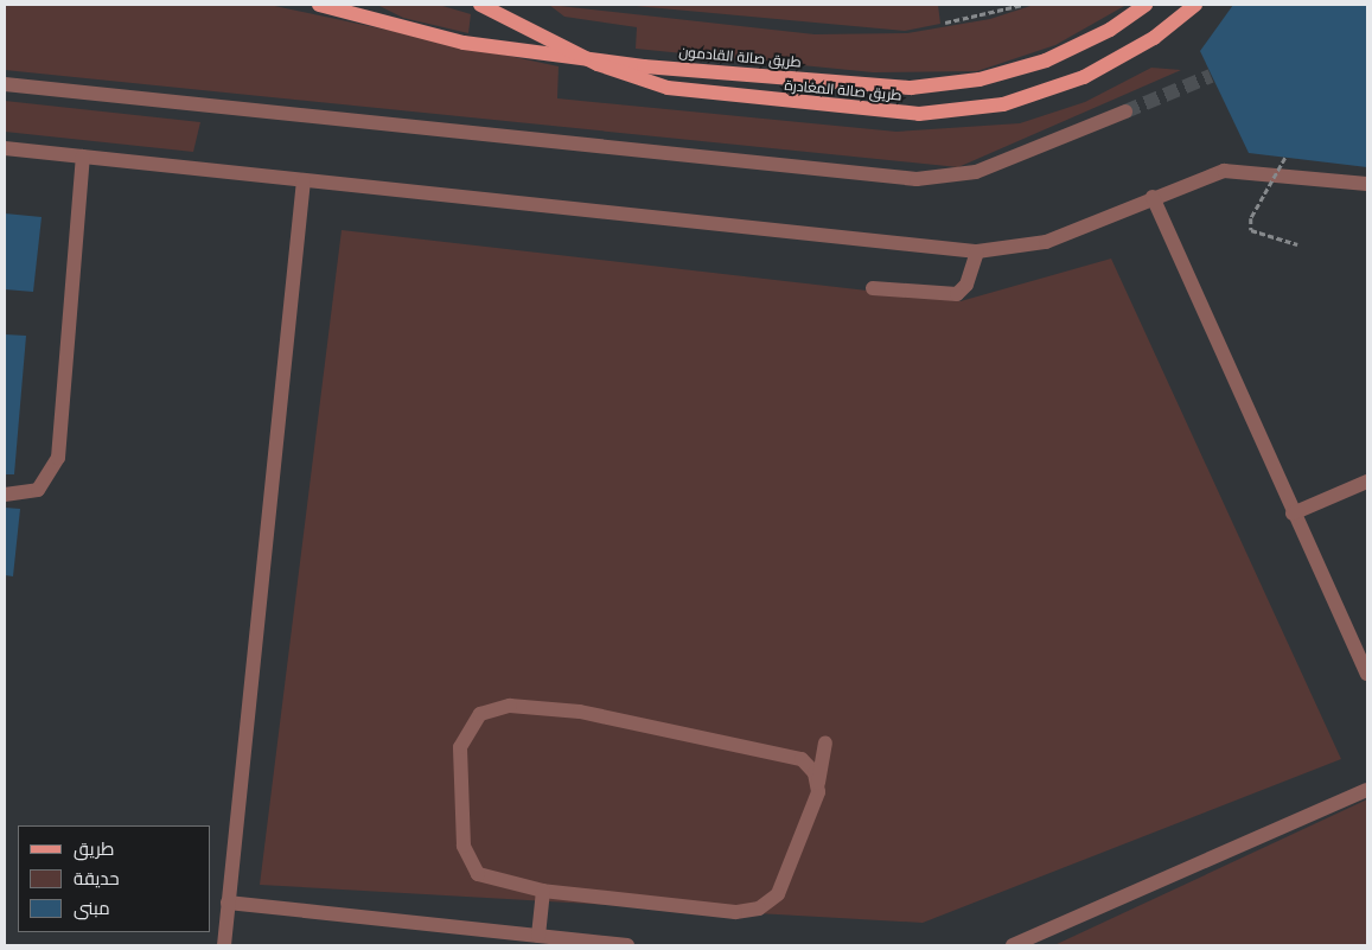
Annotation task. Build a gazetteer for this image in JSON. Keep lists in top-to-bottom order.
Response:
{
  "streets": {
    "main road": ["طريق صالة القادمون", "طريق صالة المغادرة"]
  },
  "legend": ["طريق", "حديقة", "مبنى"]
}
